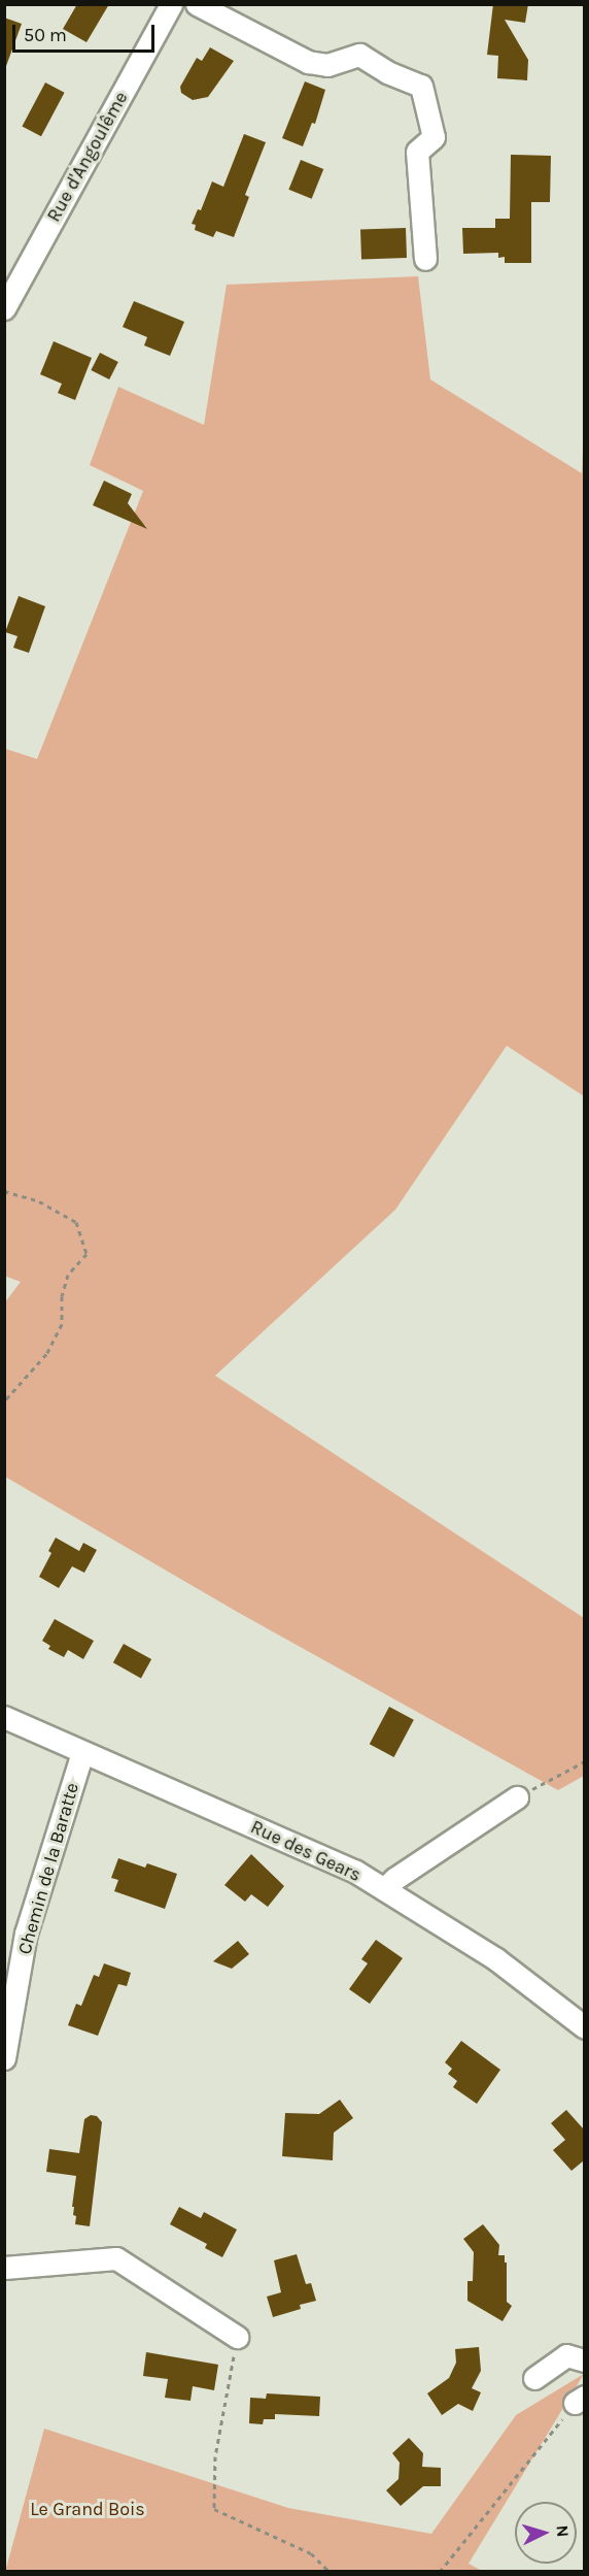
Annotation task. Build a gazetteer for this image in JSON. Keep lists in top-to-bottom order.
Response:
{
  "streets": {
    "street": ["Rue d'Angoulême", "Rue des Gears", "Chemin de la Baratte"]
  },
  "crossings": [
    ["Rue des Gears", "Chemin de la Baratte"]
  ],
  "parks": ["Le Grand Bois"],
  "scale_bar": "50 m",
  "north": "right"
}
